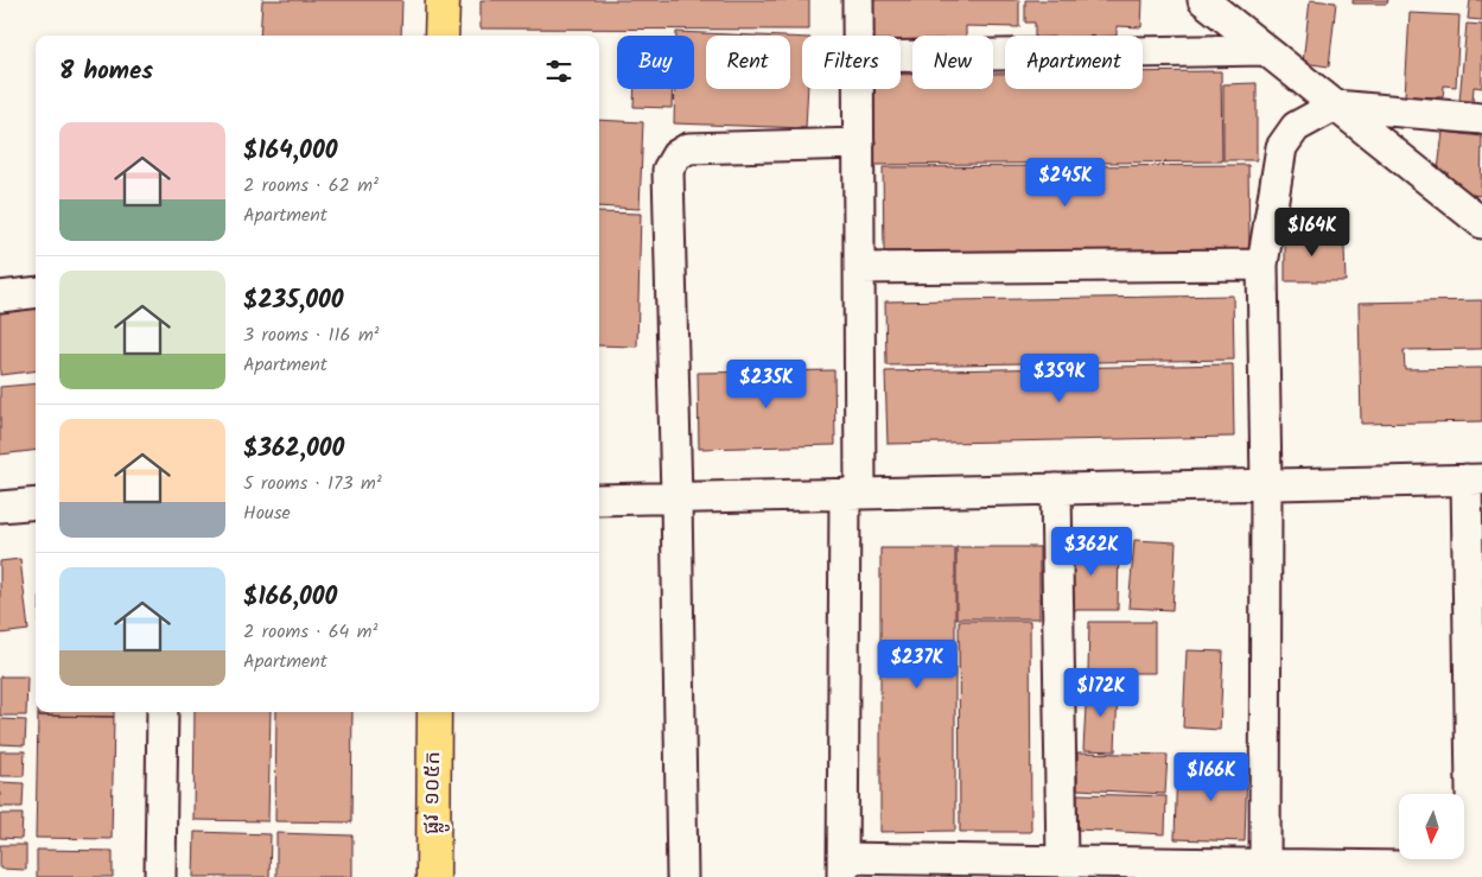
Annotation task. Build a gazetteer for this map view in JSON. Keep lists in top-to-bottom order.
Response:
{
  "streets": {
    "main road": ["ផ្លូវ ១០៥ក"]
  },
  "north": "bottom",
  "page": {
    "chip": [
      "Buy",
      "Rent",
      "Filters",
      "New",
      "Apartment"
    ],
    "heading": "8 homes",
    "list": [
      {
        "name": "$164,000",
        "note": "2 rooms · 62 m² · Apartment"
      },
      {
        "name": "$235,000",
        "note": "3 rooms · 116 m² · Apartment"
      },
      {
        "name": "$362,000",
        "note": "5 rooms · 173 m² · House"
      },
      {
        "name": "$166,000",
        "note": "2 rooms · 64 m² · Apartment"
      }
    ],
    "price": [
      "$245K",
      "$164K",
      "$359K",
      "$235K",
      "$362K",
      "$237K",
      "$172K",
      "$166K"
    ]
  }
}
